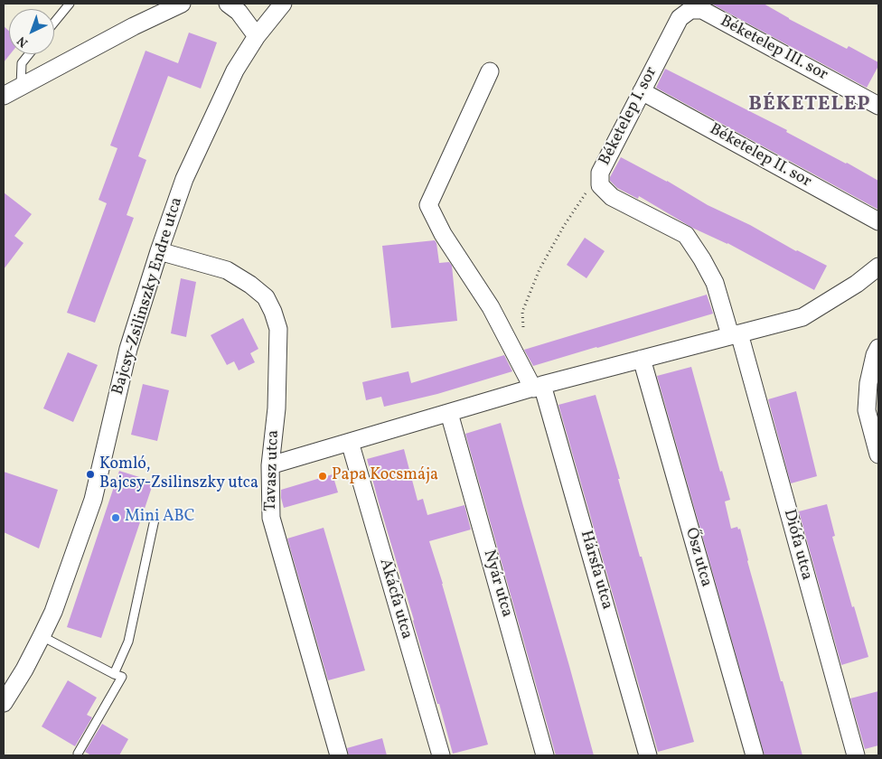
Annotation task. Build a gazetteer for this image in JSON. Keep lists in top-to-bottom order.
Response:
{
  "streets": {
    "street": [
      "Béketelep III. sor",
      "Béketelep I. sor",
      "Béketelep II. sor",
      "Bajcsy-Zsilinszky Endre utca",
      "Tavasz utca",
      "Diófa utca",
      "Ősz utca",
      "Hársfa utca",
      "Nyár utca",
      "Akácfa utca"
    ]
  },
  "crossings": [
    ["Béketelep III. sor", "Béketelep I. sor"],
    ["Béketelep I. sor", "Béketelep II. sor"],
    ["Béketelep I. sor", "Diófa utca"],
    ["Bajcsy-Zsilinszky Endre utca", "Tavasz utca"]
  ],
  "districts": ["BÉKETELEP"],
  "places": ["Komló, Bajcsy-Zsilinszky utca", "Papa Kocsmája", "Mini ABC"],
  "north": "bottom left"
}
